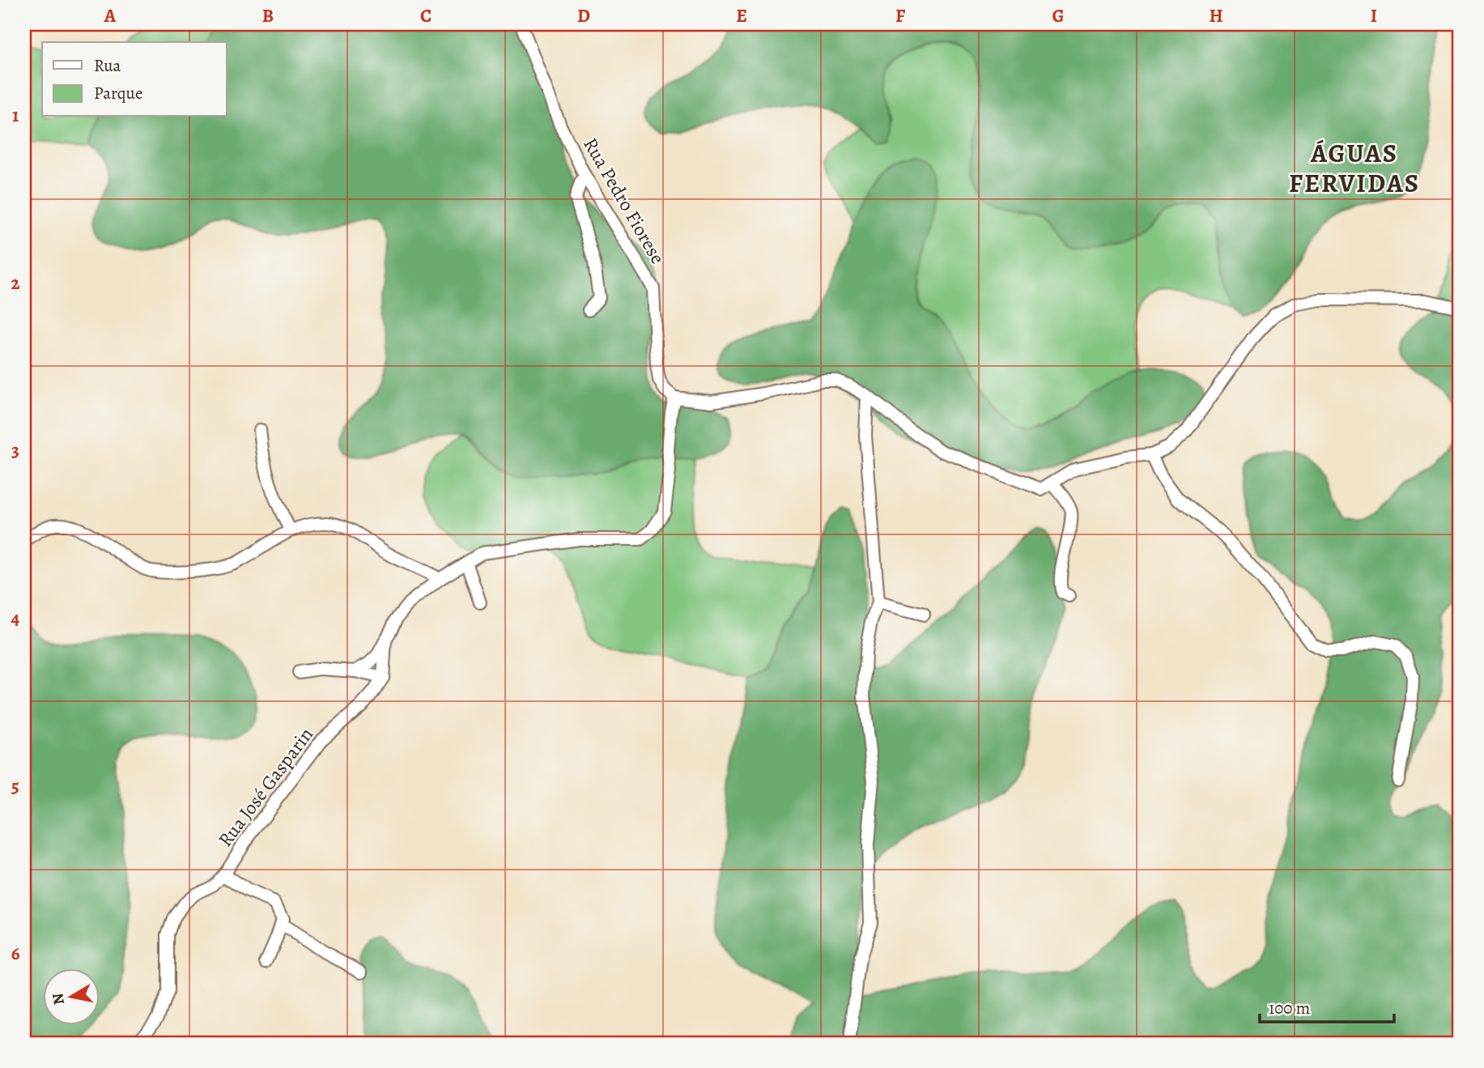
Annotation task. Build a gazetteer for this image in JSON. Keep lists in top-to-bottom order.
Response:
{
  "streets": {
    "street": ["Rua Pedro Fiorese", "Rua José Gasparin"]
  },
  "districts": ["ÁGUAS FERVIDAS"],
  "legend": ["Rua", "Parque"],
  "scale_bar": "100 m",
  "north": "left",
  "grid": {
    "columns": [
      "A",
      "B",
      "C",
      "D",
      "E",
      "F",
      "G",
      "H",
      "I"
    ],
    "rows": [
      "1",
      "2",
      "3",
      "4",
      "5",
      "6"
    ]
  }
}
